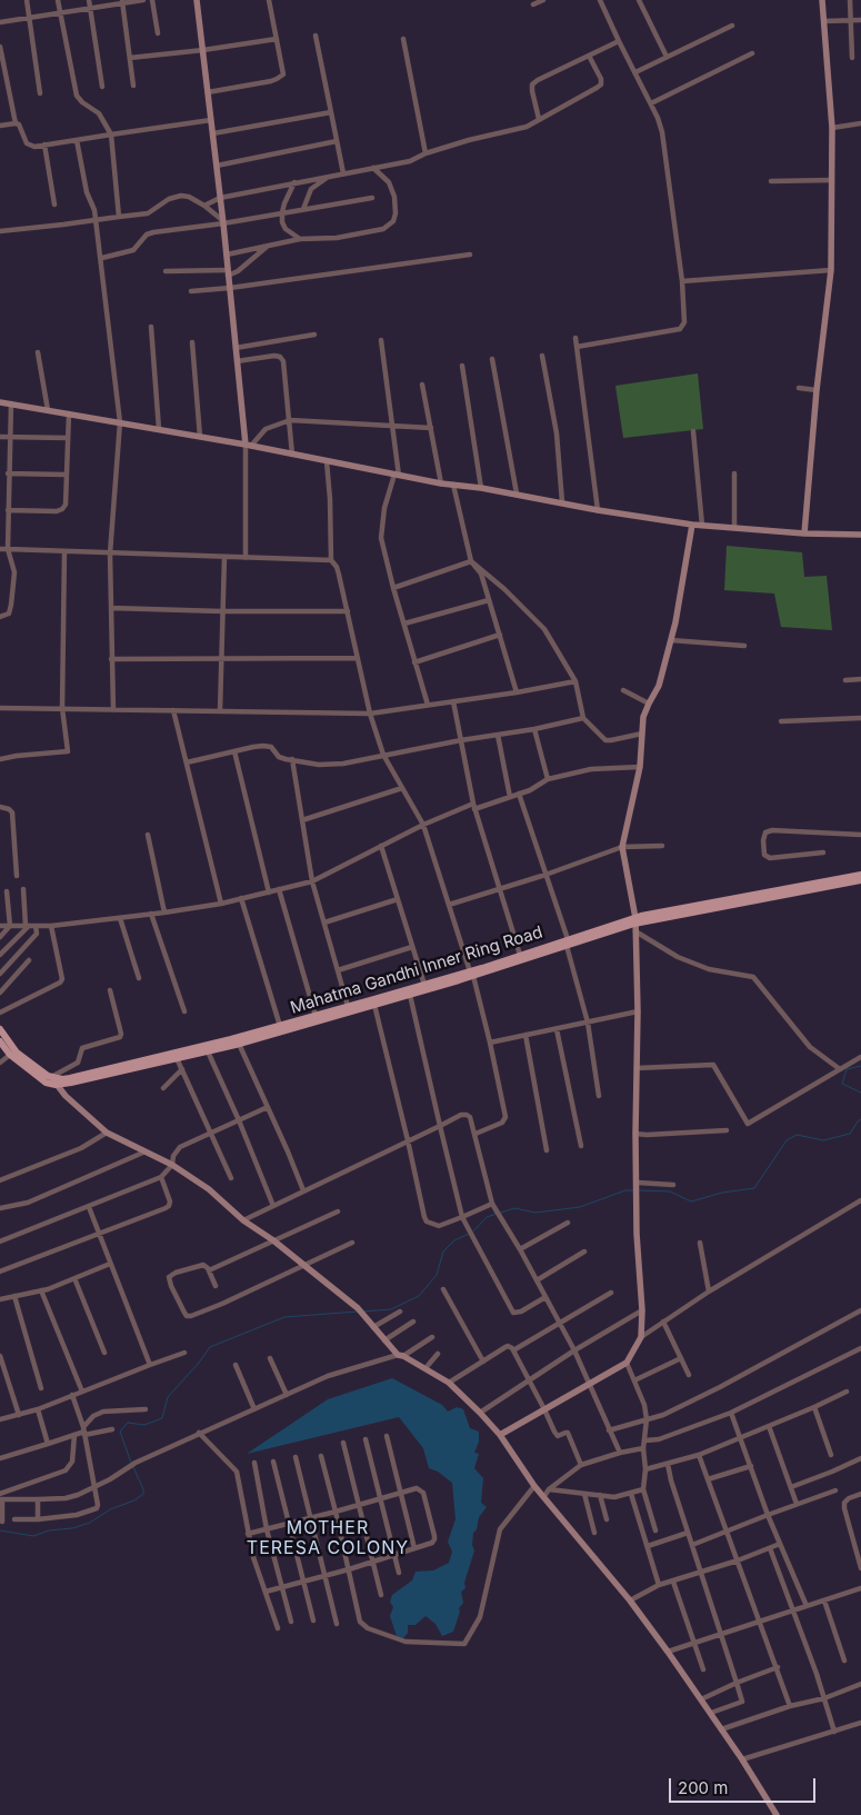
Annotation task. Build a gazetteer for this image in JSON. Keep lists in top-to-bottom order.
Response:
{
  "streets": {
    "main road": ["Mahatma Gandhi Inner Ring Road"]
  },
  "districts": ["MOTHER TERESA COLONY"],
  "scale_bar": "200 m"
}
